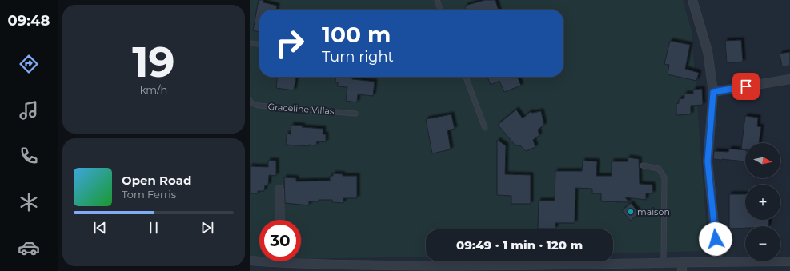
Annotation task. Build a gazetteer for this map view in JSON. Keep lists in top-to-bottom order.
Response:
{
  "streets": {
    "lane": ["Graceline Villas"]
  },
  "places": ["maison"],
  "north": "right",
  "page": {
    "tabs": "09:48",
    "tile": ["19", "km/h"],
    "turn": ["100 m", "Turn right"],
    "map_buttons": ["+", "−"],
    "song": ["Open Road", "Tom Ferris"],
    "limit": "30",
    "trip": "09:49 · 1 min · 120 m"
  }
}
